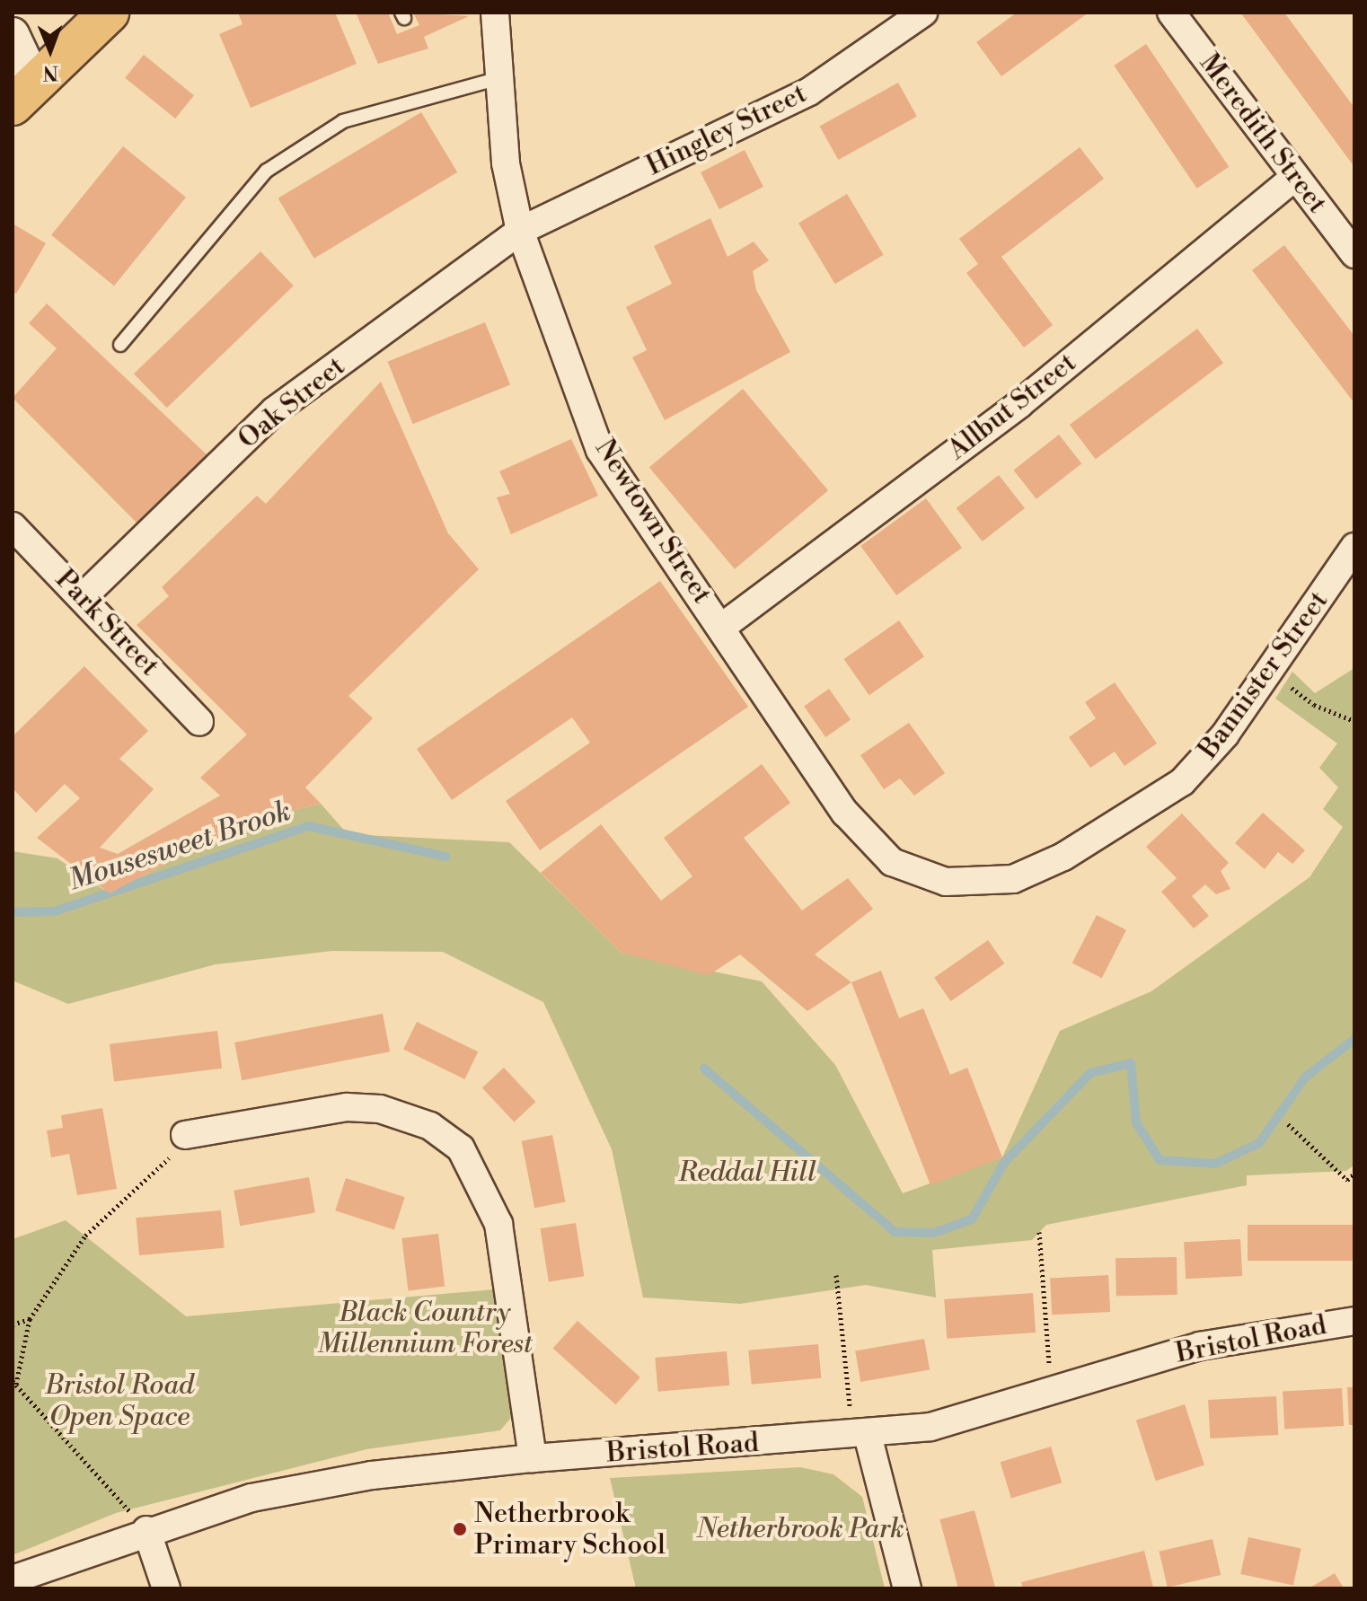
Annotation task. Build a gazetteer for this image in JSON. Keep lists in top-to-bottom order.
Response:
{
  "streets": {
    "street": [
      "Hingley Street",
      "Meredith Street",
      "Oak Street",
      "Allbut Street",
      "Newtown Street",
      "Park Street",
      "Bannister Street",
      "Bristol Road"
    ]
  },
  "crossings": [
    ["Hingley Street", "Oak Street"],
    ["Hingley Street", "Newtown Street"],
    ["Meredith Street", "Allbut Street"],
    ["Oak Street", "Newtown Street"],
    ["Oak Street", "Park Street"],
    ["Allbut Street", "Newtown Street"],
    ["Newtown Street", "Bannister Street"]
  ],
  "water": ["Mousesweet Brook"],
  "parks": [
    "Reddal Hill",
    "Black Country Millennium Forest",
    "Bristol Road Open Space",
    "Netherbrook Park"
  ],
  "places": ["Netherbrook Primary School"],
  "north": "bottom"
}
